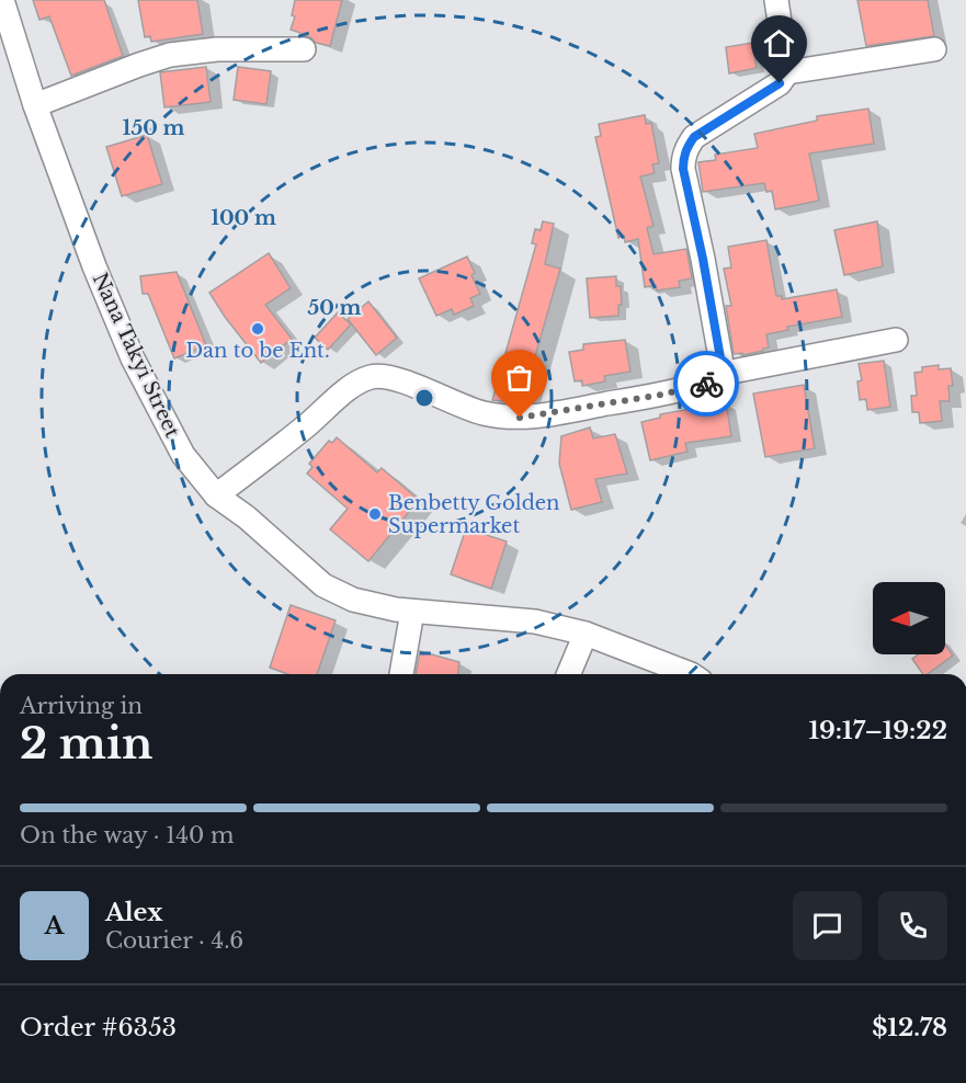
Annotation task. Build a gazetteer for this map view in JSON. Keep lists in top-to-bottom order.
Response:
{
  "streets": {
    "street": ["Nana Takyi Street"]
  },
  "places": ["Dan to be Ent.", "Benbetty Golden Supermarket"],
  "north": "left",
  "page": {
    "heading": ["2 min", "Arriving in", "19:17–19:22"],
    "panel": [
      "Alex",
      "Courier · 4.6",
      "Order #6353",
      "$12.78"
    ],
    "bar": "On the way · 140 m",
    "round": "A"
  },
  "rings": ["150 m", "100 m", "50 m"]
}
